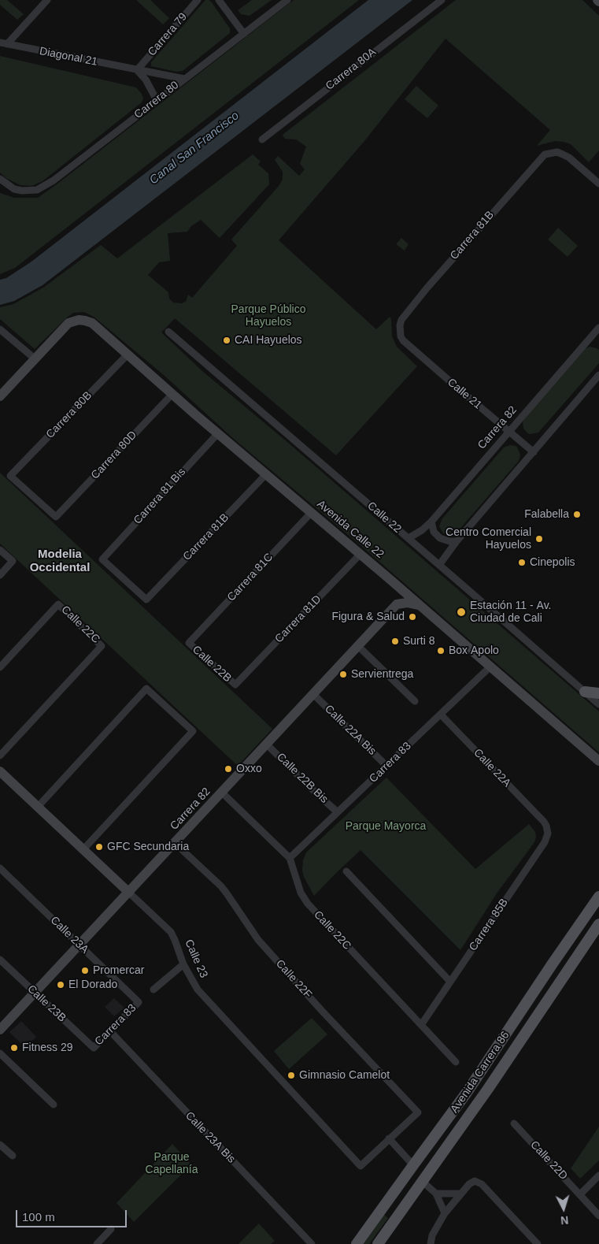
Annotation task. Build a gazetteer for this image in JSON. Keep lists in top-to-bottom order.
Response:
{
  "streets": {
    "main road": ["Avenida Carrera 86"],
    "street": [
      "Carrera 79",
      "Diagonal 21",
      "Carrera 80A",
      "Carrera 80",
      "Carrera 81B",
      "Calle 21",
      "Carrera 80B",
      "Carrera 82",
      "Carrera 80D",
      "Carrera 81 Bis",
      "Calle 22",
      "Avenida Calle 22",
      "Carrera 81C",
      "Carrera 81D",
      "Calle 22C",
      "Calle 22B",
      "Calle 22A Bis",
      "Carrera 83",
      "Calle 22A",
      "Calle 22B Bis",
      "Carrera 85B",
      "Calle 23A",
      "Calle 23",
      "Calle 22F",
      "Calle 23B",
      "Calle 23A Bis",
      "Calle 22D"
    ]
  },
  "crossings": [
    ["Carrera 79", "Diagonal 21"],
    ["Diagonal 21", "Carrera 80"],
    ["Carrera 81B", "Calle 21"],
    ["Carrera 81B", "Carrera 81 Bis"],
    ["Carrera 81B", "Avenida Calle 22"],
    ["Calle 21", "Carrera 82"],
    ["Carrera 80B", "Carrera 80D"],
    ["Carrera 80B", "Avenida Calle 22"],
    ["Carrera 82", "Calle 22"],
    ["Carrera 82", "Calle 22C"],
    ["Carrera 82", "Calle 22A Bis"],
    ["Carrera 82", "Calle 22B Bis"],
    ["Carrera 82", "Calle 23A"],
    ["Carrera 82", "Calle 23"],
    ["Carrera 82", "Calle 22F"],
    ["Carrera 82", "Calle 23B"],
    ["Carrera 80D", "Avenida Calle 22"],
    ["Carrera 81 Bis", "Avenida Calle 22"],
    ["Avenida Calle 22", "Carrera 81C"],
    ["Avenida Calle 22", "Carrera 81D"],
    ["Avenida Calle 22", "Carrera 83"],
    ["Carrera 81C", "Calle 22B"],
    ["Carrera 81D", "Calle 22B"],
    ["Calle 22C", "Carrera 83"],
    ["Calle 22C", "Carrera 85B"],
    ["Calle 22A Bis", "Carrera 83"],
    ["Carrera 83", "Calle 22A"],
    ["Carrera 83", "Calle 22B Bis"],
    ["Carrera 83", "Calle 23A"],
    ["Carrera 83", "Calle 23B"],
    ["Carrera 83", "Calle 23A Bis"],
    ["Calle 22A", "Carrera 85B"],
    ["Calle 23", "Calle 22F"]
  ],
  "districts": ["Modelia Occidental"],
  "water": ["Canal San Francisco"],
  "parks": ["Parque Público Hayuelos", "Parque Mayorca", "Parque Capellanía"],
  "places": [
    "CAI Hayuelos",
    "Falabella",
    "Centro Comercial Hayuelos",
    "Cinepolis",
    "Estación 11 - Av. Ciudad de Cali",
    "Figura & Salud",
    "Surti 8",
    "Box Apolo",
    "Servientrega",
    "Oxxo",
    "GFC Secundaria",
    "Promercar",
    "El Dorado",
    "Fitness 29",
    "Gimnasio Camelot"
  ],
  "scale_bar": "100 m",
  "north": "bottom"
}
